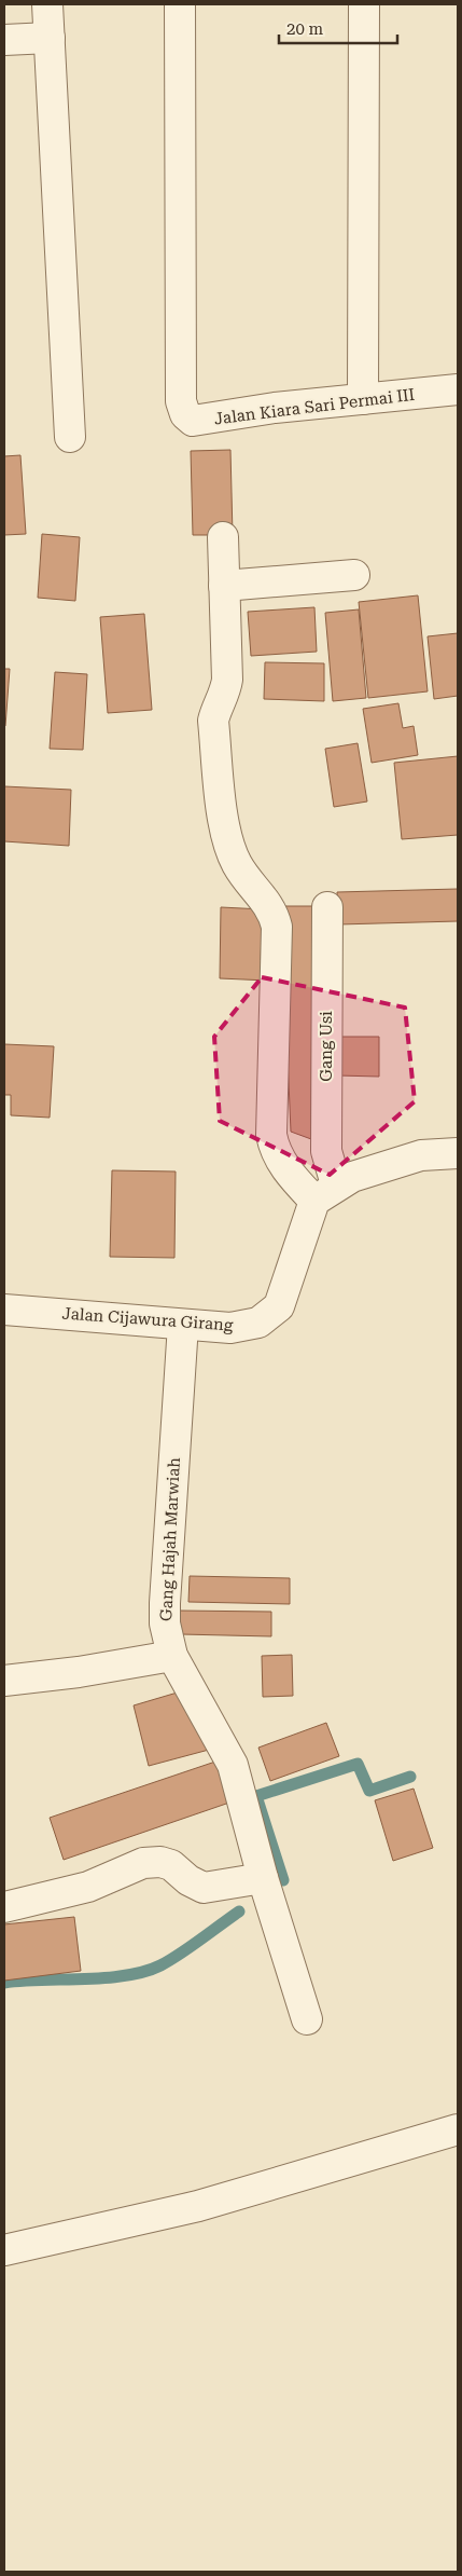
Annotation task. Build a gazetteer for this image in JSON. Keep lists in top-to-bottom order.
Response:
{
  "streets": {
    "street": [
      "Jalan Kiara Sari Permai III",
      "Gang Usi",
      "Jalan Cijawura Girang",
      "Gang Hajah Marwiah"
    ]
  },
  "crossings": [
    ["Gang Usi", "Jalan Cijawura Girang"],
    ["Jalan Cijawura Girang", "Gang Hajah Marwiah"]
  ],
  "scale_bar": "20 m"
}
